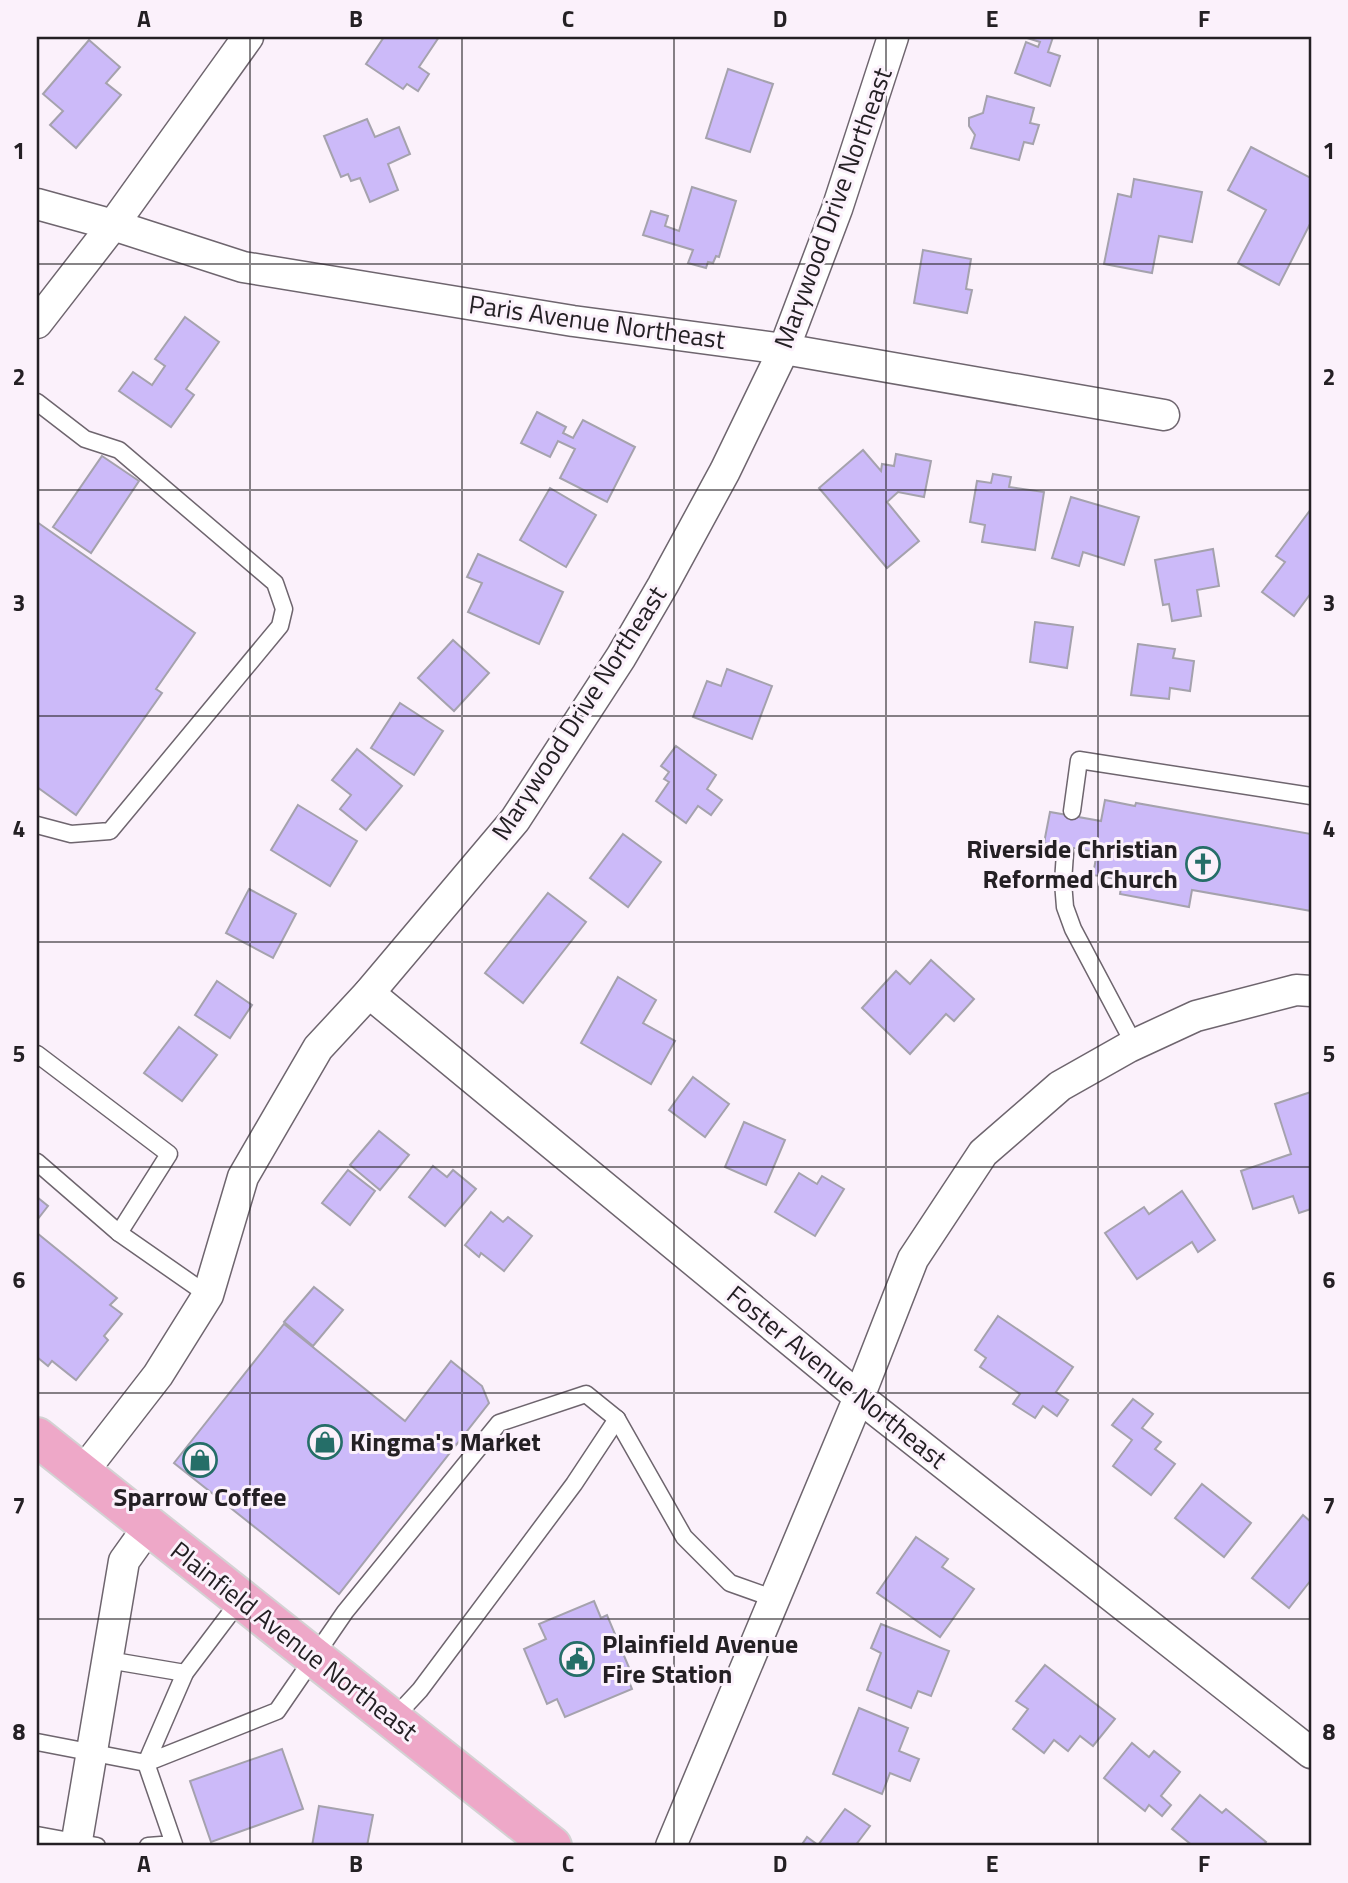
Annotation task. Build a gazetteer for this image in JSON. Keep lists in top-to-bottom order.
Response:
{
  "streets": {
    "main road": ["Plainfield Avenue Northeast"],
    "street": ["Marywood Drive Northeast", "Paris Avenue Northeast", "Foster Avenue Northeast"]
  },
  "crossings": [
    ["Marywood Drive Northeast", "Paris Avenue Northeast"],
    ["Marywood Drive Northeast", "Foster Avenue Northeast"],
    ["Marywood Drive Northeast", "Plainfield Avenue Northeast"]
  ],
  "places": {
    "church": ["Riverside Christian Reformed Church"],
    "shop": ["Kingma's Market", "Sparrow Coffee"],
    "public building": ["Plainfield Avenue Fire Station"]
  },
  "grid": {
    "columns": [
      "A",
      "B",
      "C",
      "D",
      "E",
      "F"
    ],
    "rows": [
      "1",
      "2",
      "3",
      "4",
      "5",
      "6",
      "7",
      "8"
    ]
  }
}
